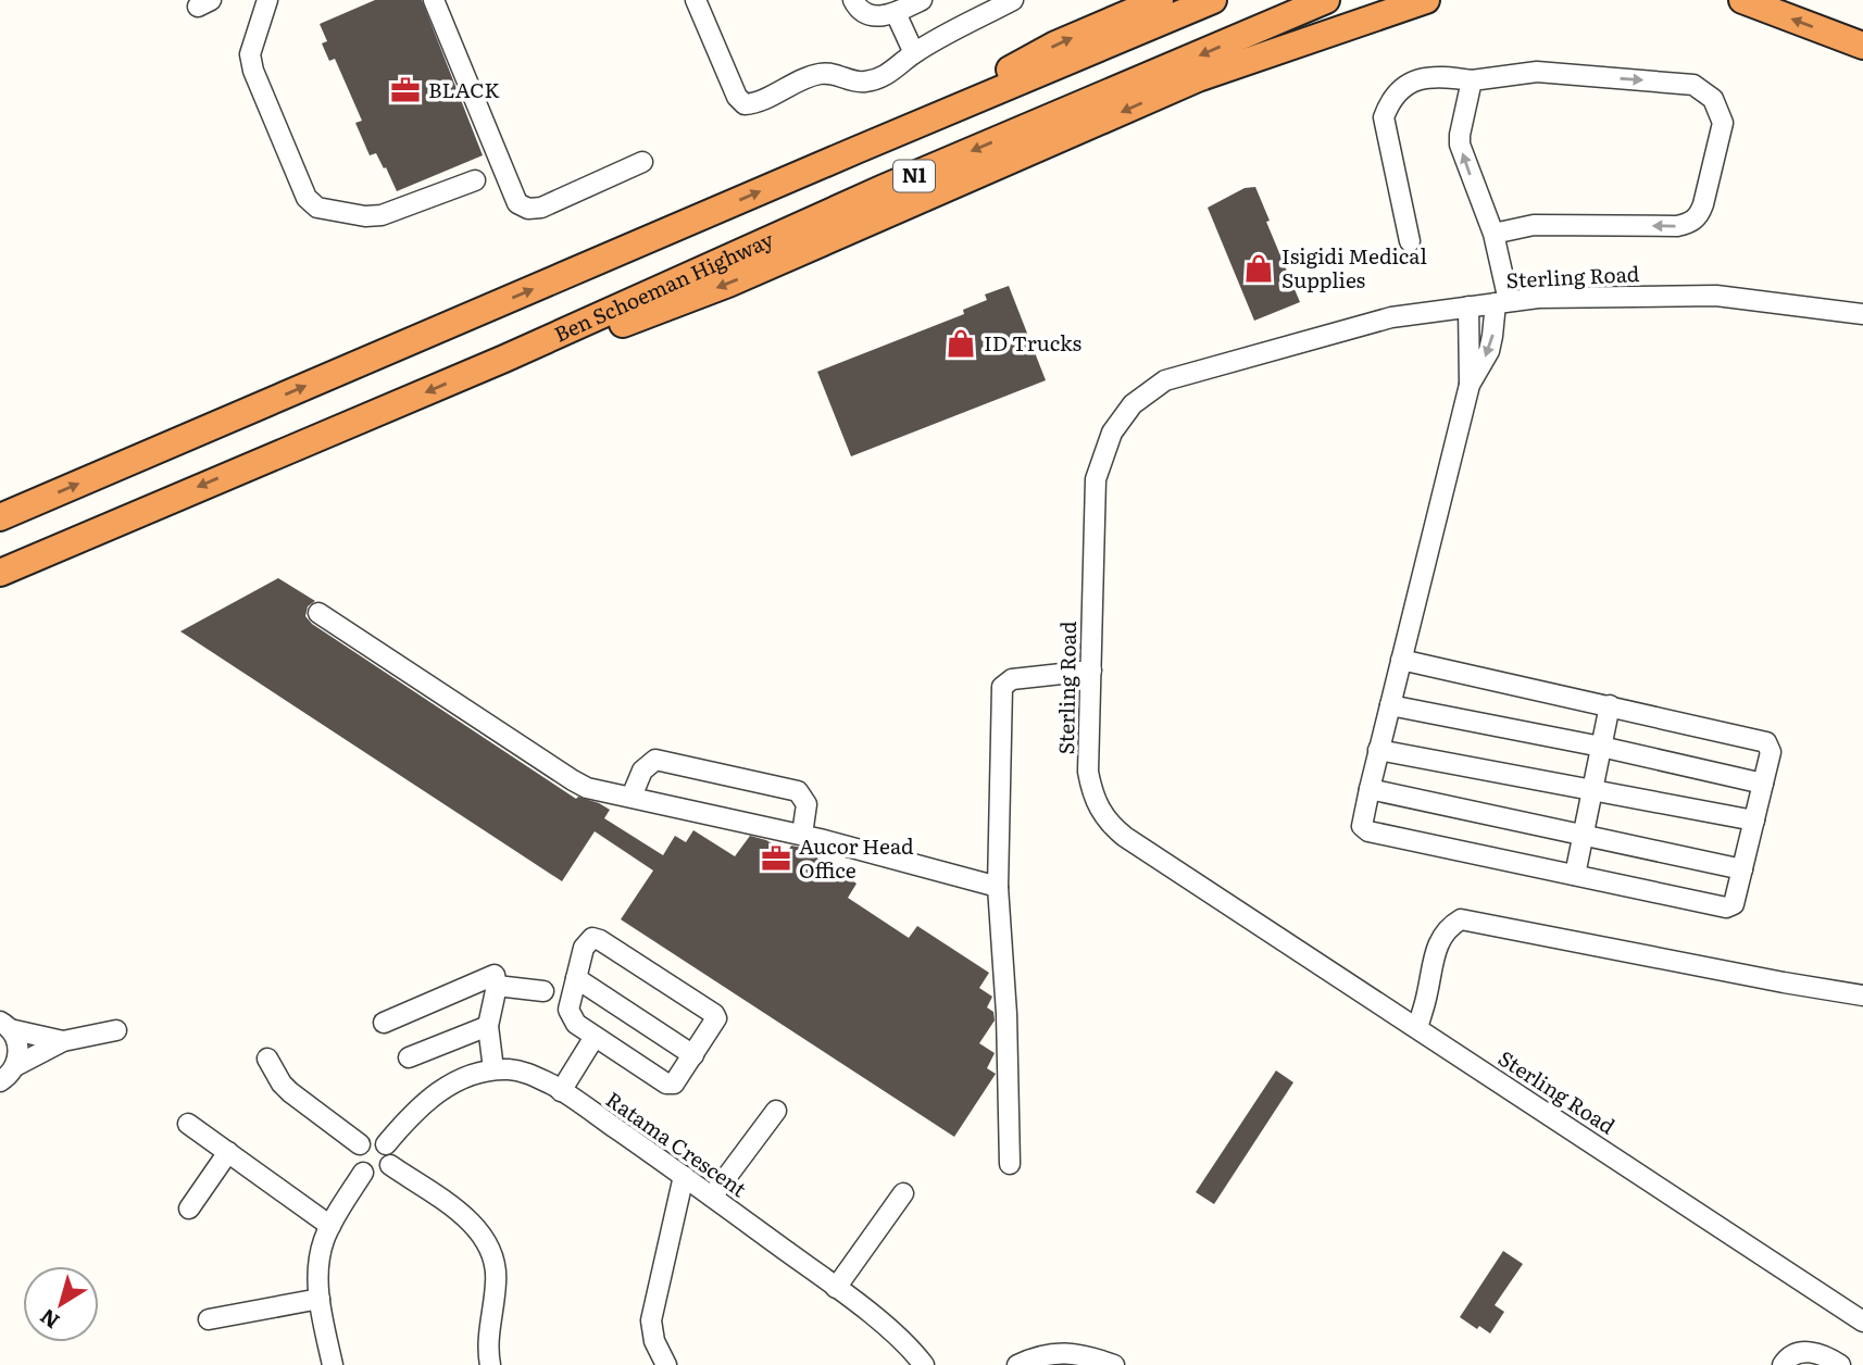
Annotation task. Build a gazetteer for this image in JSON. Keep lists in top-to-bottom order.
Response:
{
  "streets": {
    "highway": ["N1", "Ben Schoeman Highway"],
    "street": ["Sterling Road", "Ratama Crescent"]
  },
  "places": {
    "office": ["BLACK", "Aucor Head Office"],
    "shop": ["Isigidi Medical Supplies", "ID Trucks"]
  },
  "north": "bottom left"
}
